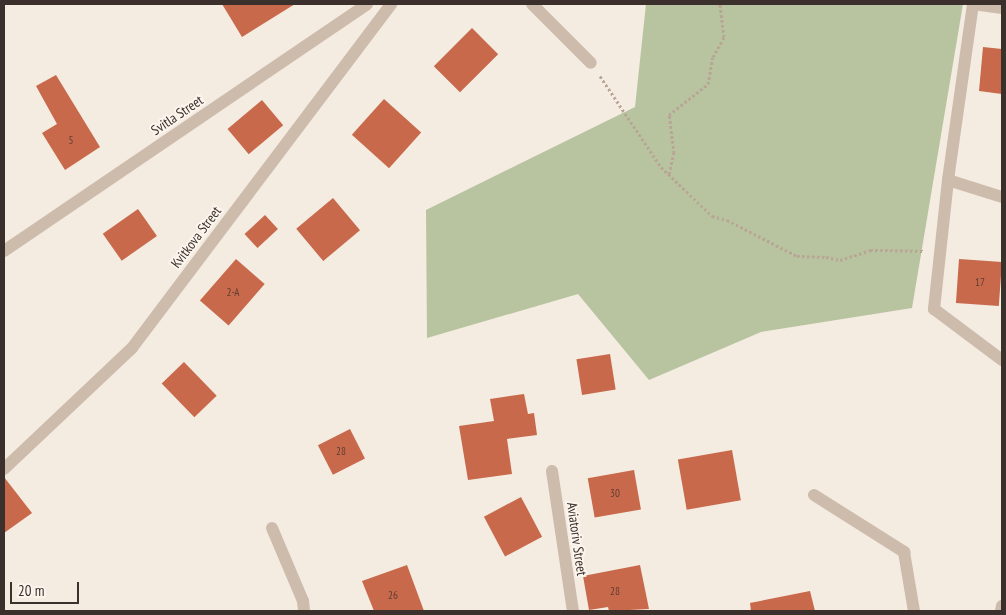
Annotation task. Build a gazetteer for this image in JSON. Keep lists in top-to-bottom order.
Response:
{
  "streets": {
    "street": ["Svitla Street", "Kvitkova Street", "Aviatoriv Street"]
  },
  "house_numbers": [
    "5",
    "17",
    "2-А",
    "28",
    "30",
    "28",
    "26"
  ],
  "scale_bar": "20 m"
}
